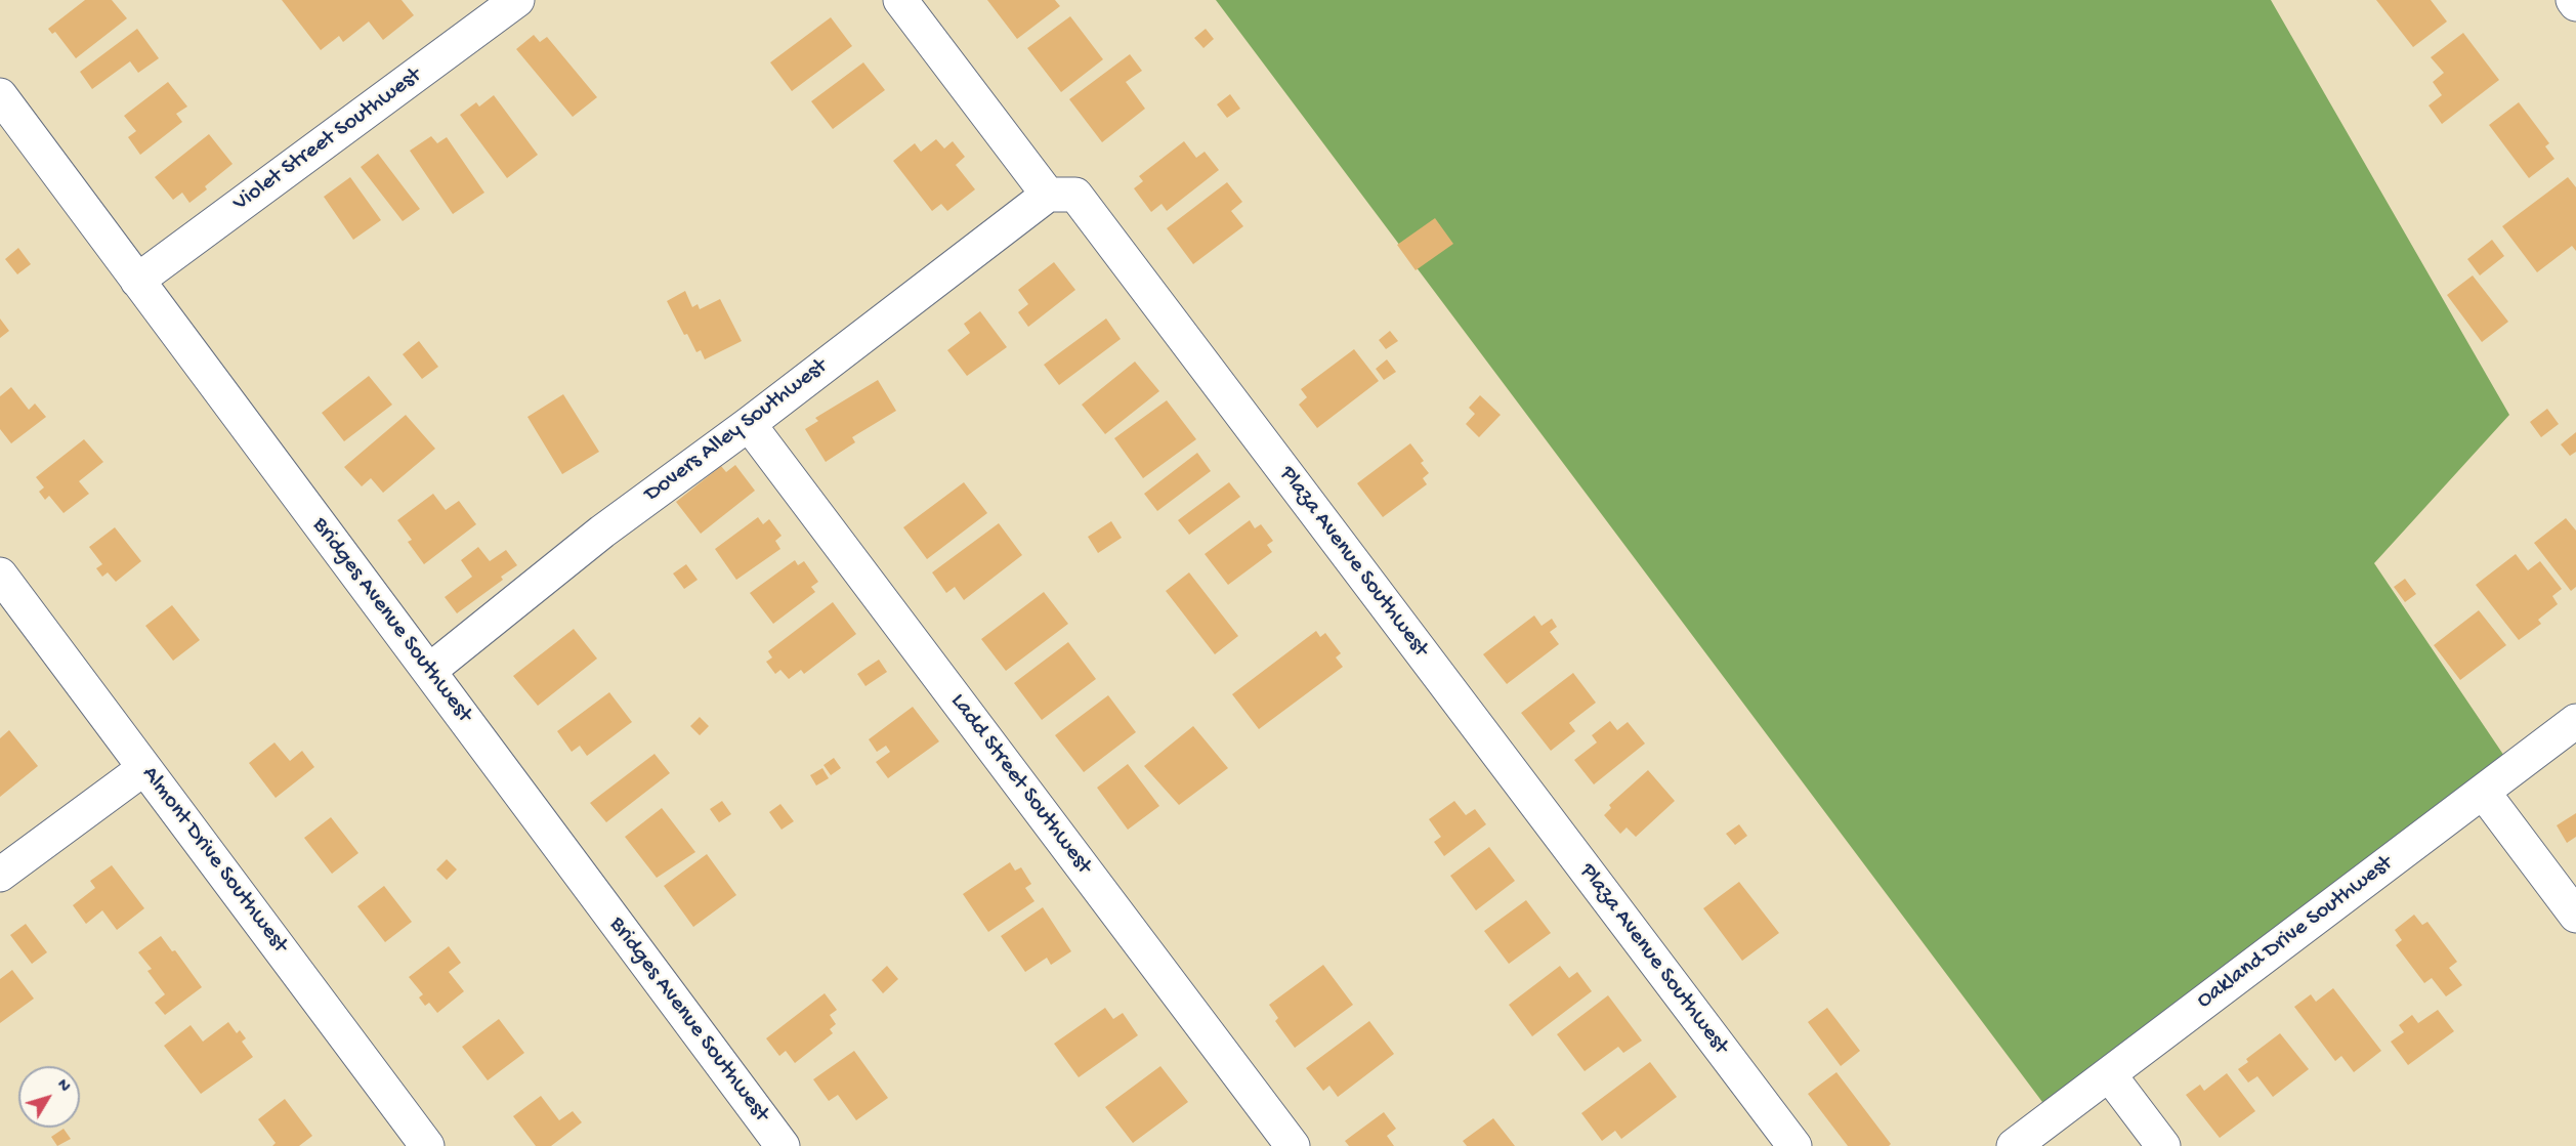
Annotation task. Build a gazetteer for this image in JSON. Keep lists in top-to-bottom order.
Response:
{
  "streets": {
    "street": [
      "Violet Street Southwest",
      "Dovers Alley Southwest",
      "Plaza Avenue Southwest",
      "Bridges Avenue Southwest",
      "Ladd Street Southwest",
      "Almont Drive Southwest",
      "Oakland Drive Southwest"
    ]
  },
  "crossings": [
    ["Violet Street Southwest", "Bridges Avenue Southwest"],
    ["Dovers Alley Southwest", "Plaza Avenue Southwest"],
    ["Dovers Alley Southwest", "Bridges Avenue Southwest"],
    ["Dovers Alley Southwest", "Ladd Street Southwest"]
  ],
  "north": "top right"
}
